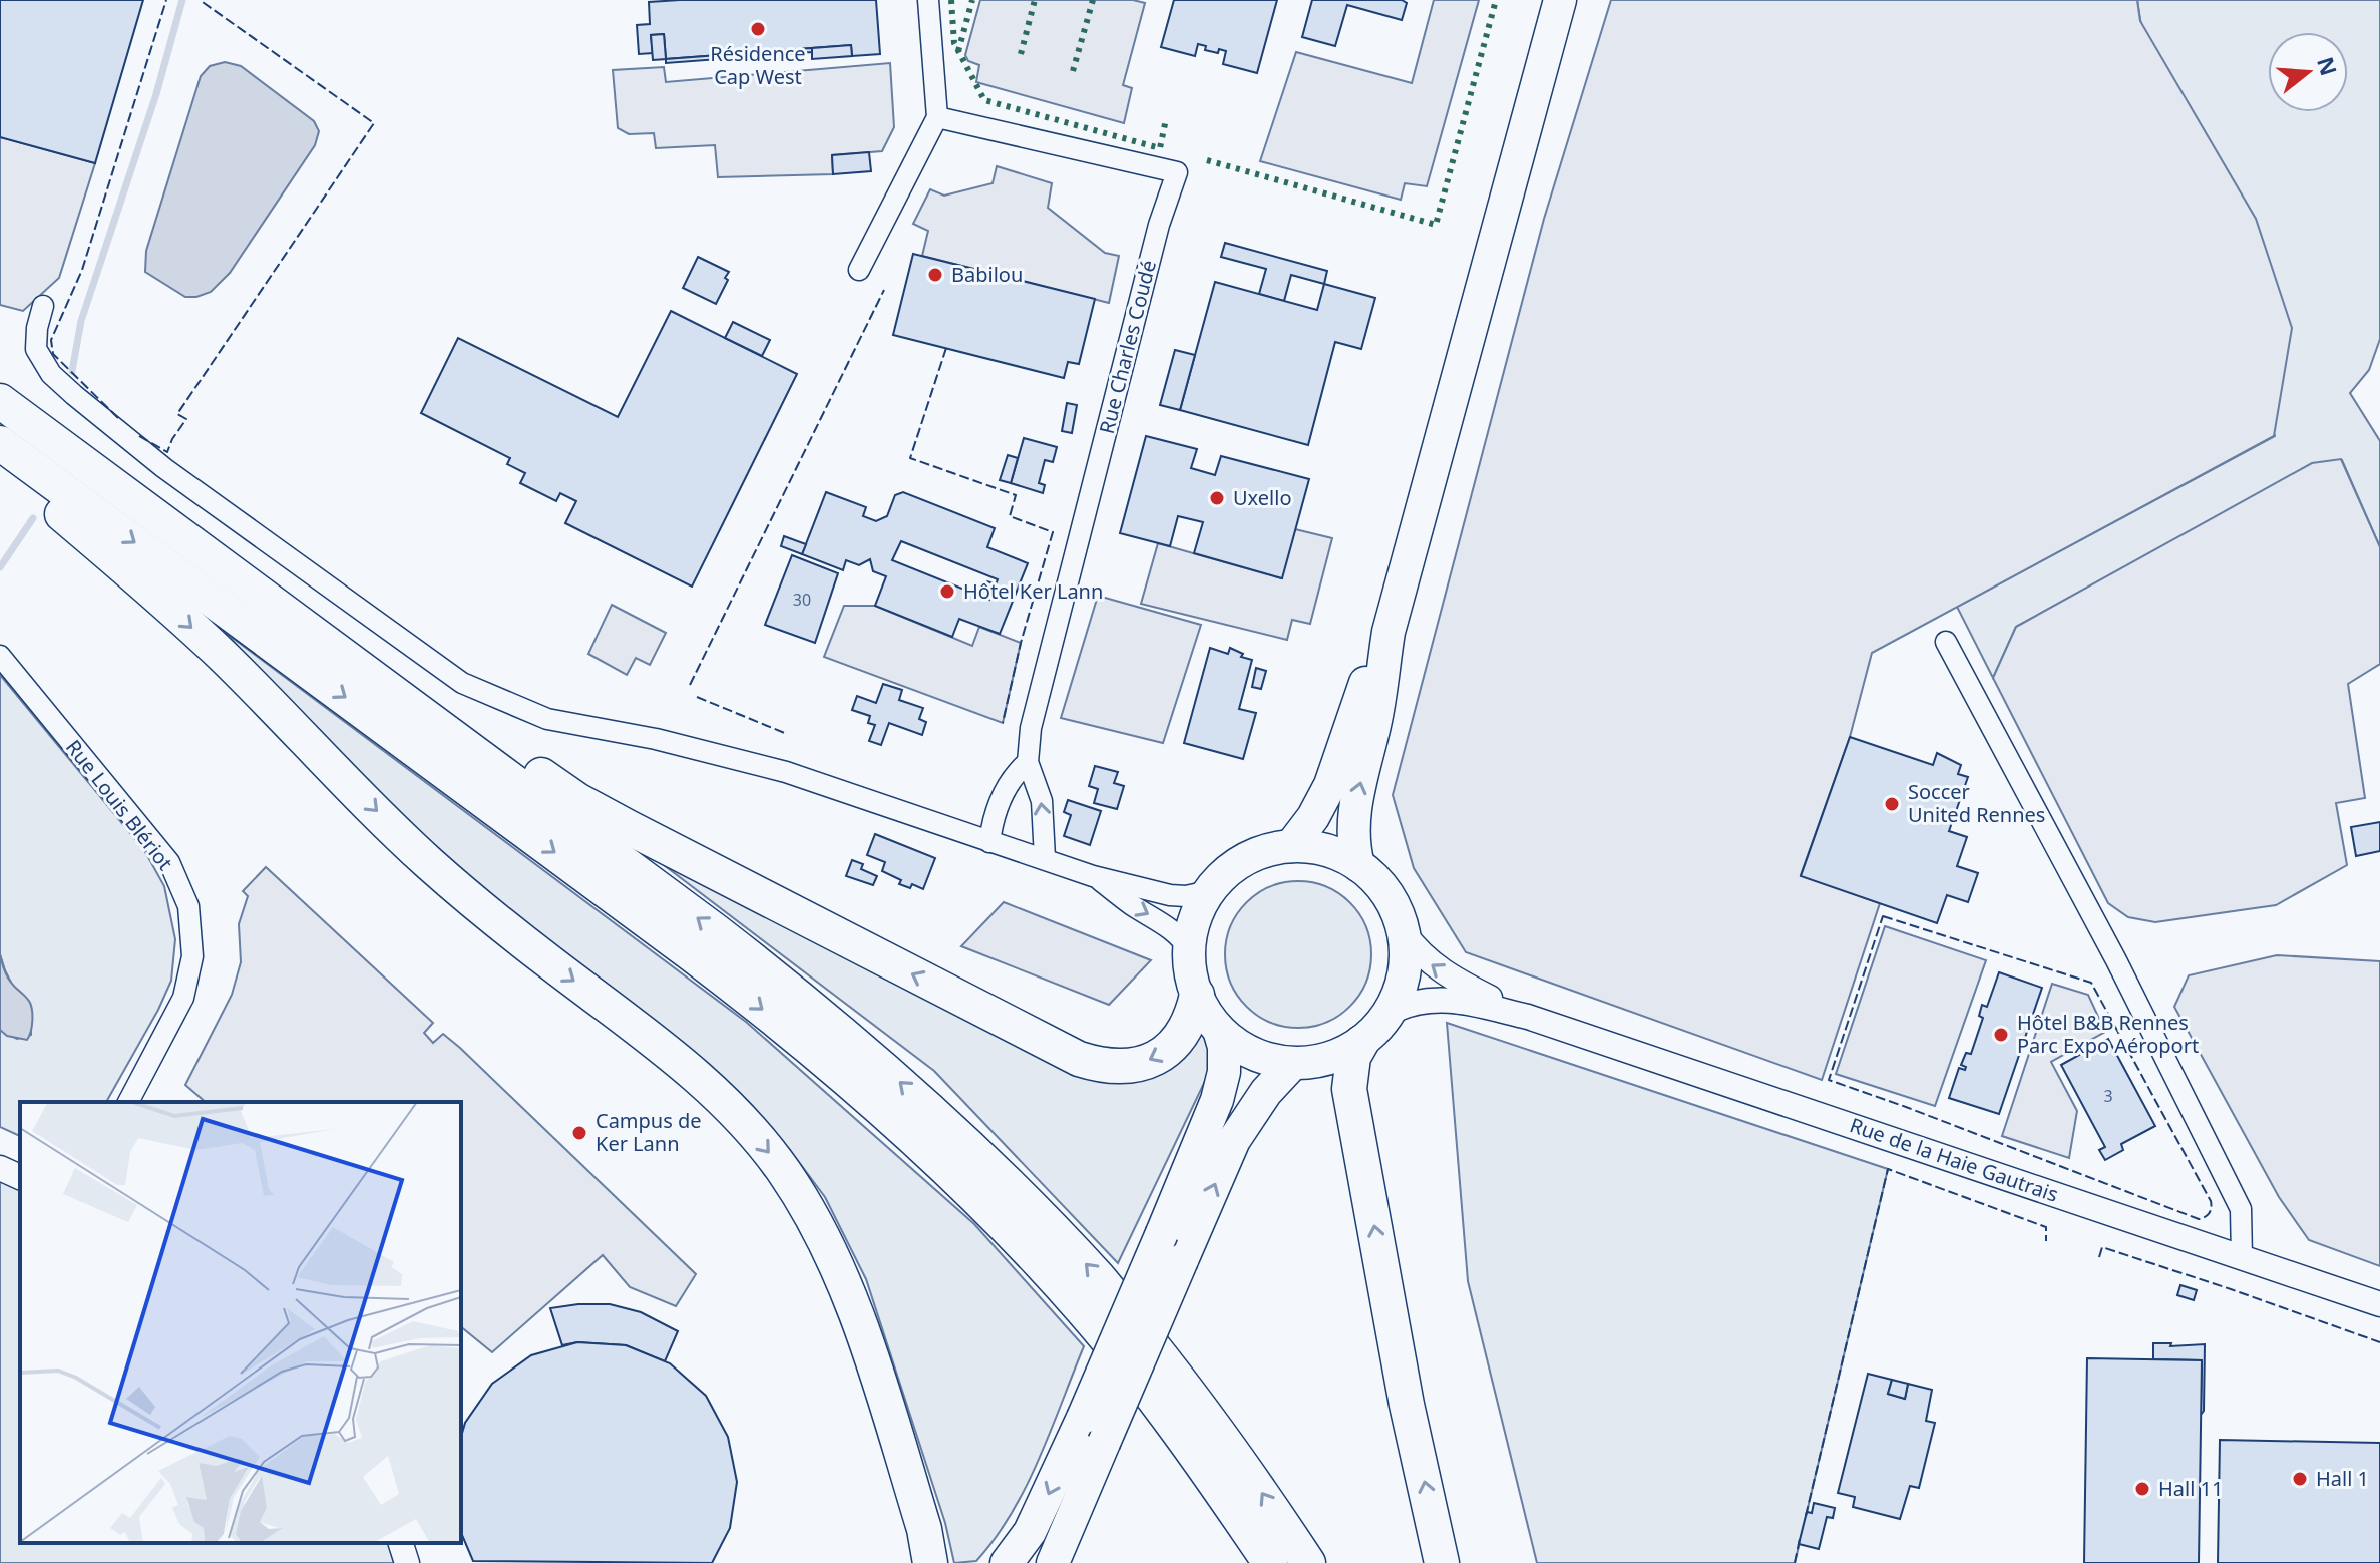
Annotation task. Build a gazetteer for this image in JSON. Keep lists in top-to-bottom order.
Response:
{
  "streets": {
    "street": ["Rue Charles Coudé", "Rue Louis Blériot", "Rue de la Haie Gautrais"]
  },
  "places": [
    "Résidence Cap West",
    "Babilou",
    "Uxello",
    "Hôtel Ker Lann",
    "Soccer United Rennes",
    "Hôtel B&B Rennes Parc Expo Aéroport",
    "Campus de Ker Lann",
    "Hall 1",
    "Hall 11"
  ],
  "house_numbers": ["30", "3"],
  "north": "right"
}
